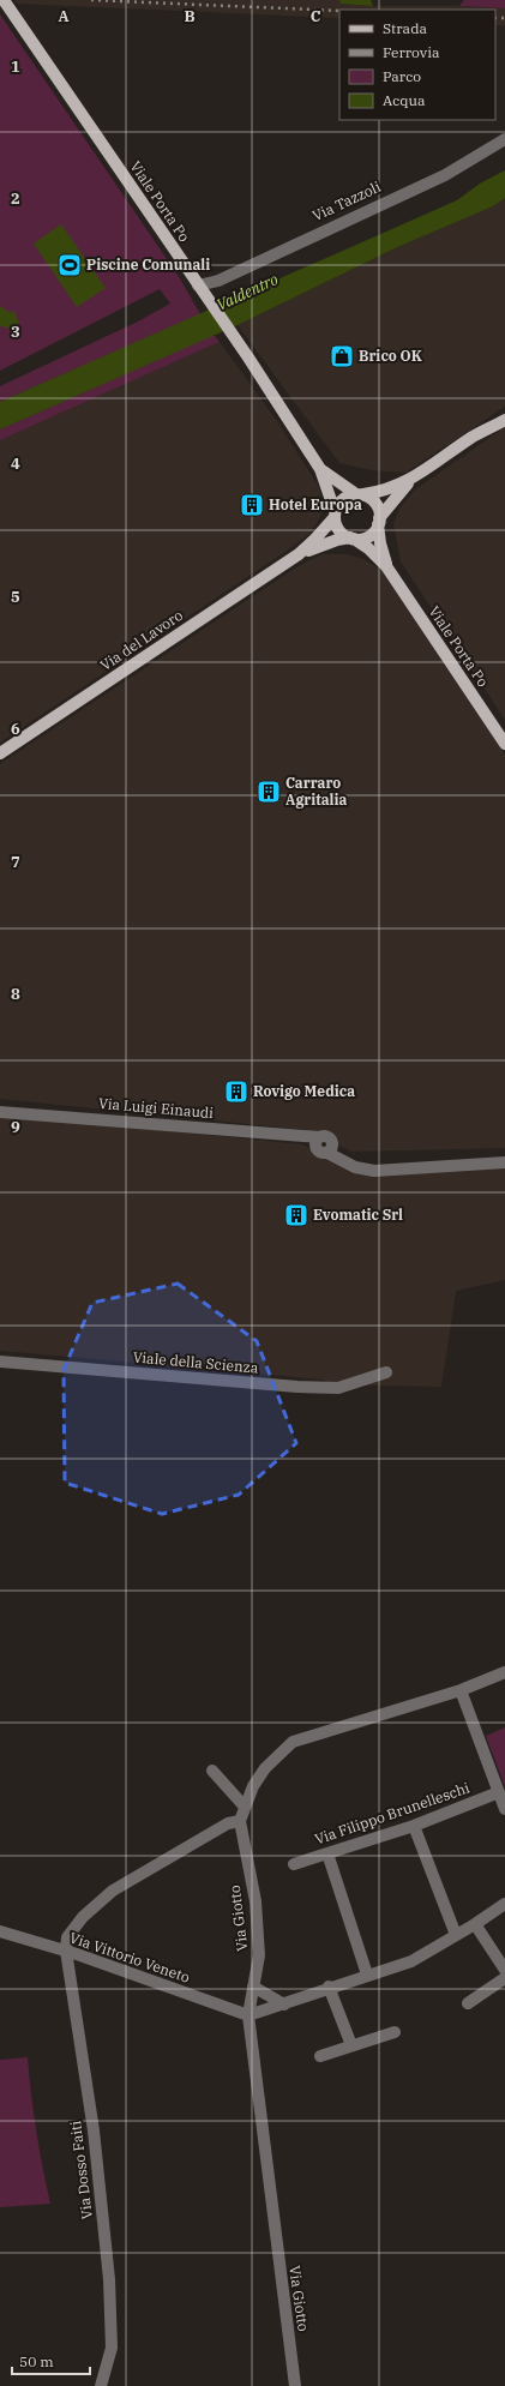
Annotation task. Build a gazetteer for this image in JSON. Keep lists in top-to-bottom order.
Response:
{
  "streets": {
    "main road": ["Viale Porta Po", "Via del Lavoro"],
    "street": [
      "Via Tazzoli",
      "Via Luigi Einaudi",
      "Viale della Scienza",
      "Via Filippo Brunelleschi",
      "Via Giotto",
      "Via Vittorio Veneto",
      "Via Dosso Faiti"
    ]
  },
  "crossings": [
    ["Viale Porta Po", "Via Tazzoli"],
    ["Via Giotto", "Via Vittorio Veneto"],
    ["Via Vittorio Veneto", "Via Dosso Faiti"]
  ],
  "water": ["Valdentro"],
  "places": {
    "sports": ["Piscine Comunali"],
    "shop": ["Brico OK"],
    "building": [
      "Hotel Europa",
      "Carraro Agritalia",
      "Rovigo Medica",
      "Evomatic Srl"
    ]
  },
  "legend": [
    "Strada",
    "Ferrovia",
    "Parco",
    "Acqua"
  ],
  "scale_bar": "50 m",
  "grid": {
    "columns": ["A", "B", "C"],
    "rows": [
      "1",
      "2",
      "3",
      "4",
      "5",
      "6",
      "7",
      "8",
      "9"
    ]
  }
}
